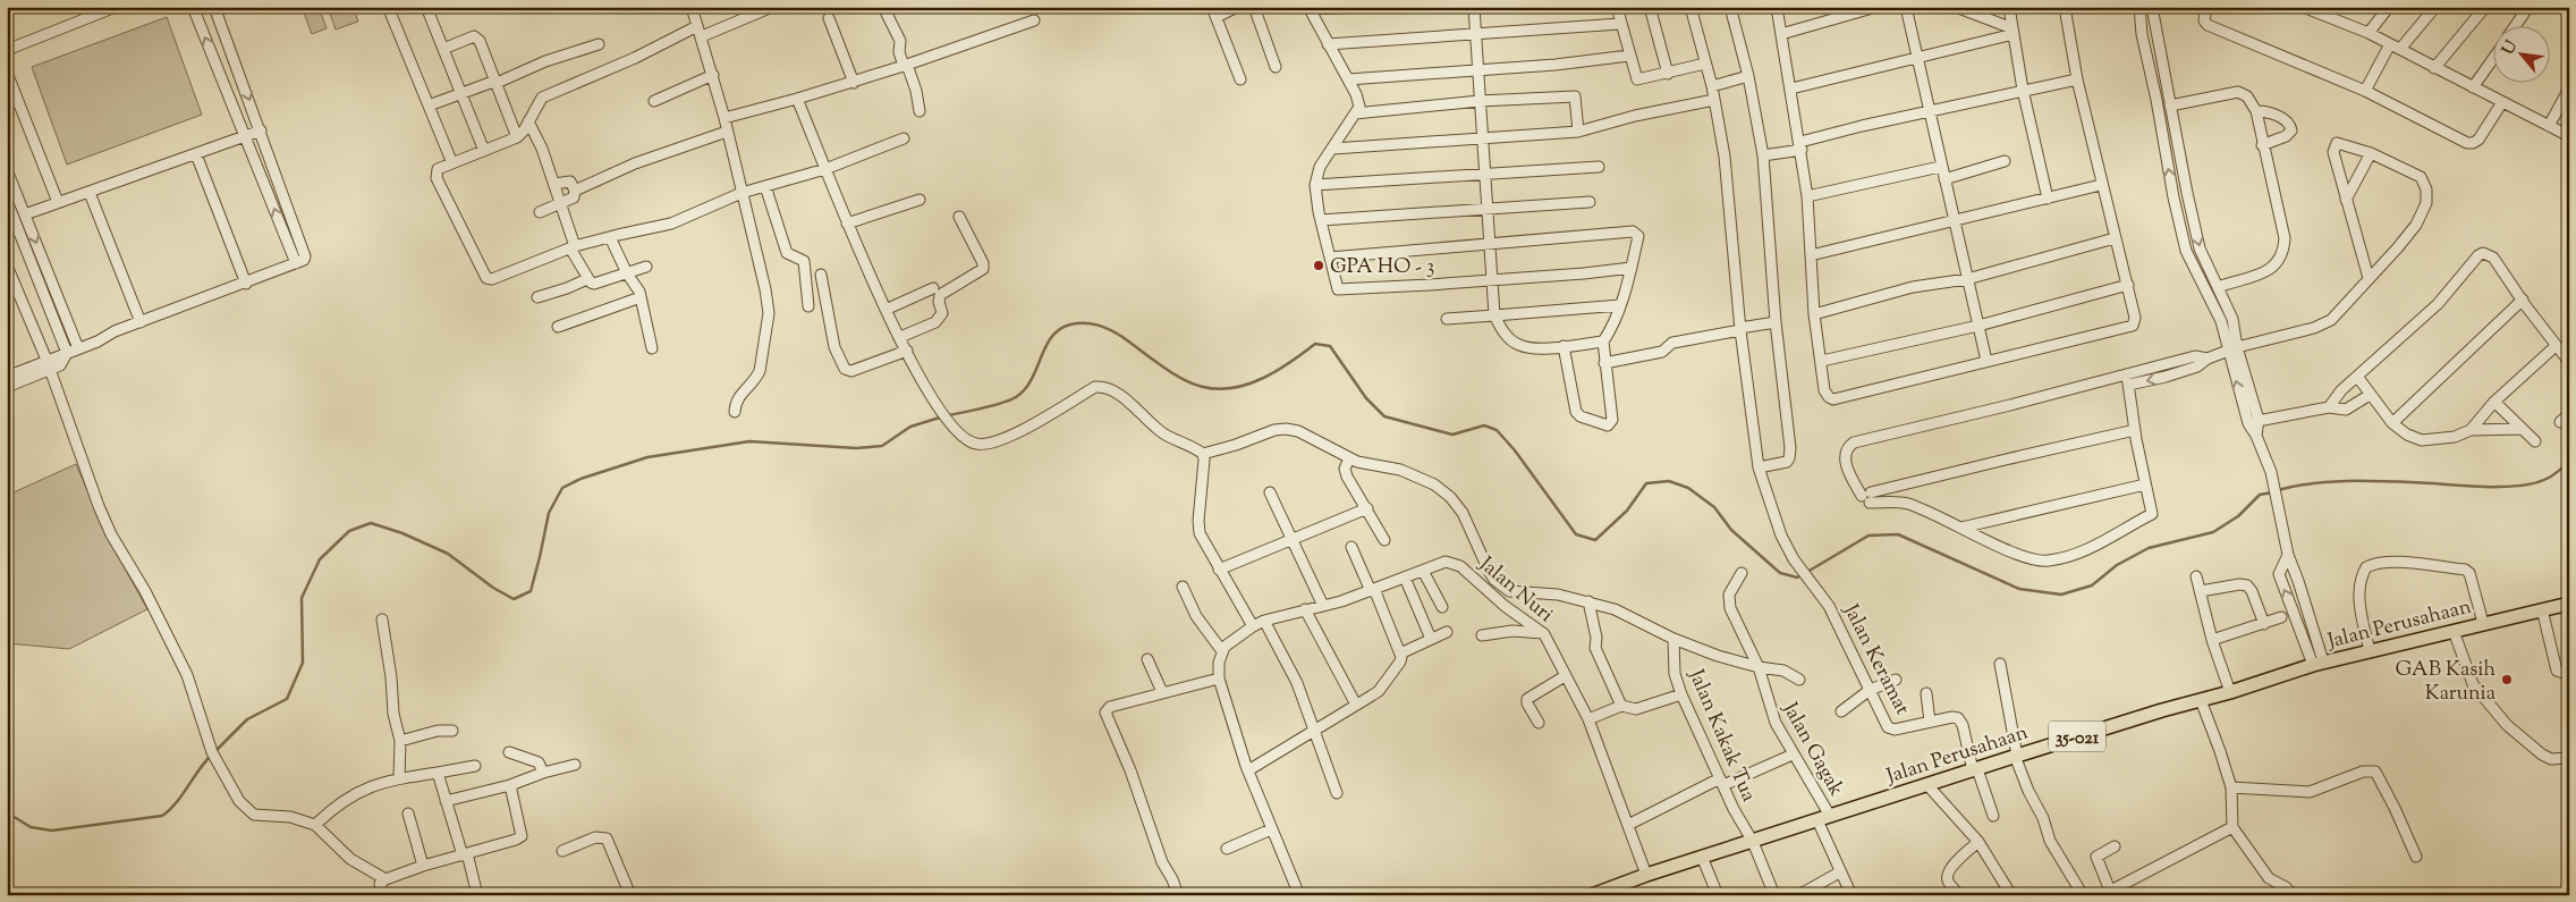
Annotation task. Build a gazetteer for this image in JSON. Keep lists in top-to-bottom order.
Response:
{
  "streets": {
    "main road": ["Jalan Perusahaan", "35-021"],
    "street": [
      "Jalan Nuri",
      "Jalan Keramat",
      "Jalan Kakak Tua",
      "Jalan Gagak"
    ]
  },
  "crossings": [
    ["Jalan Nuri", "Jalan Perusahaan"],
    ["Jalan Perusahaan", "Jalan Keramat"],
    ["Jalan Perusahaan", "Jalan Kakak Tua"],
    ["Jalan Perusahaan", "Jalan Gagak"]
  ],
  "places": ["GPA HO - 3", "GAB Kasih Karunia"],
  "north": "top left"
}
